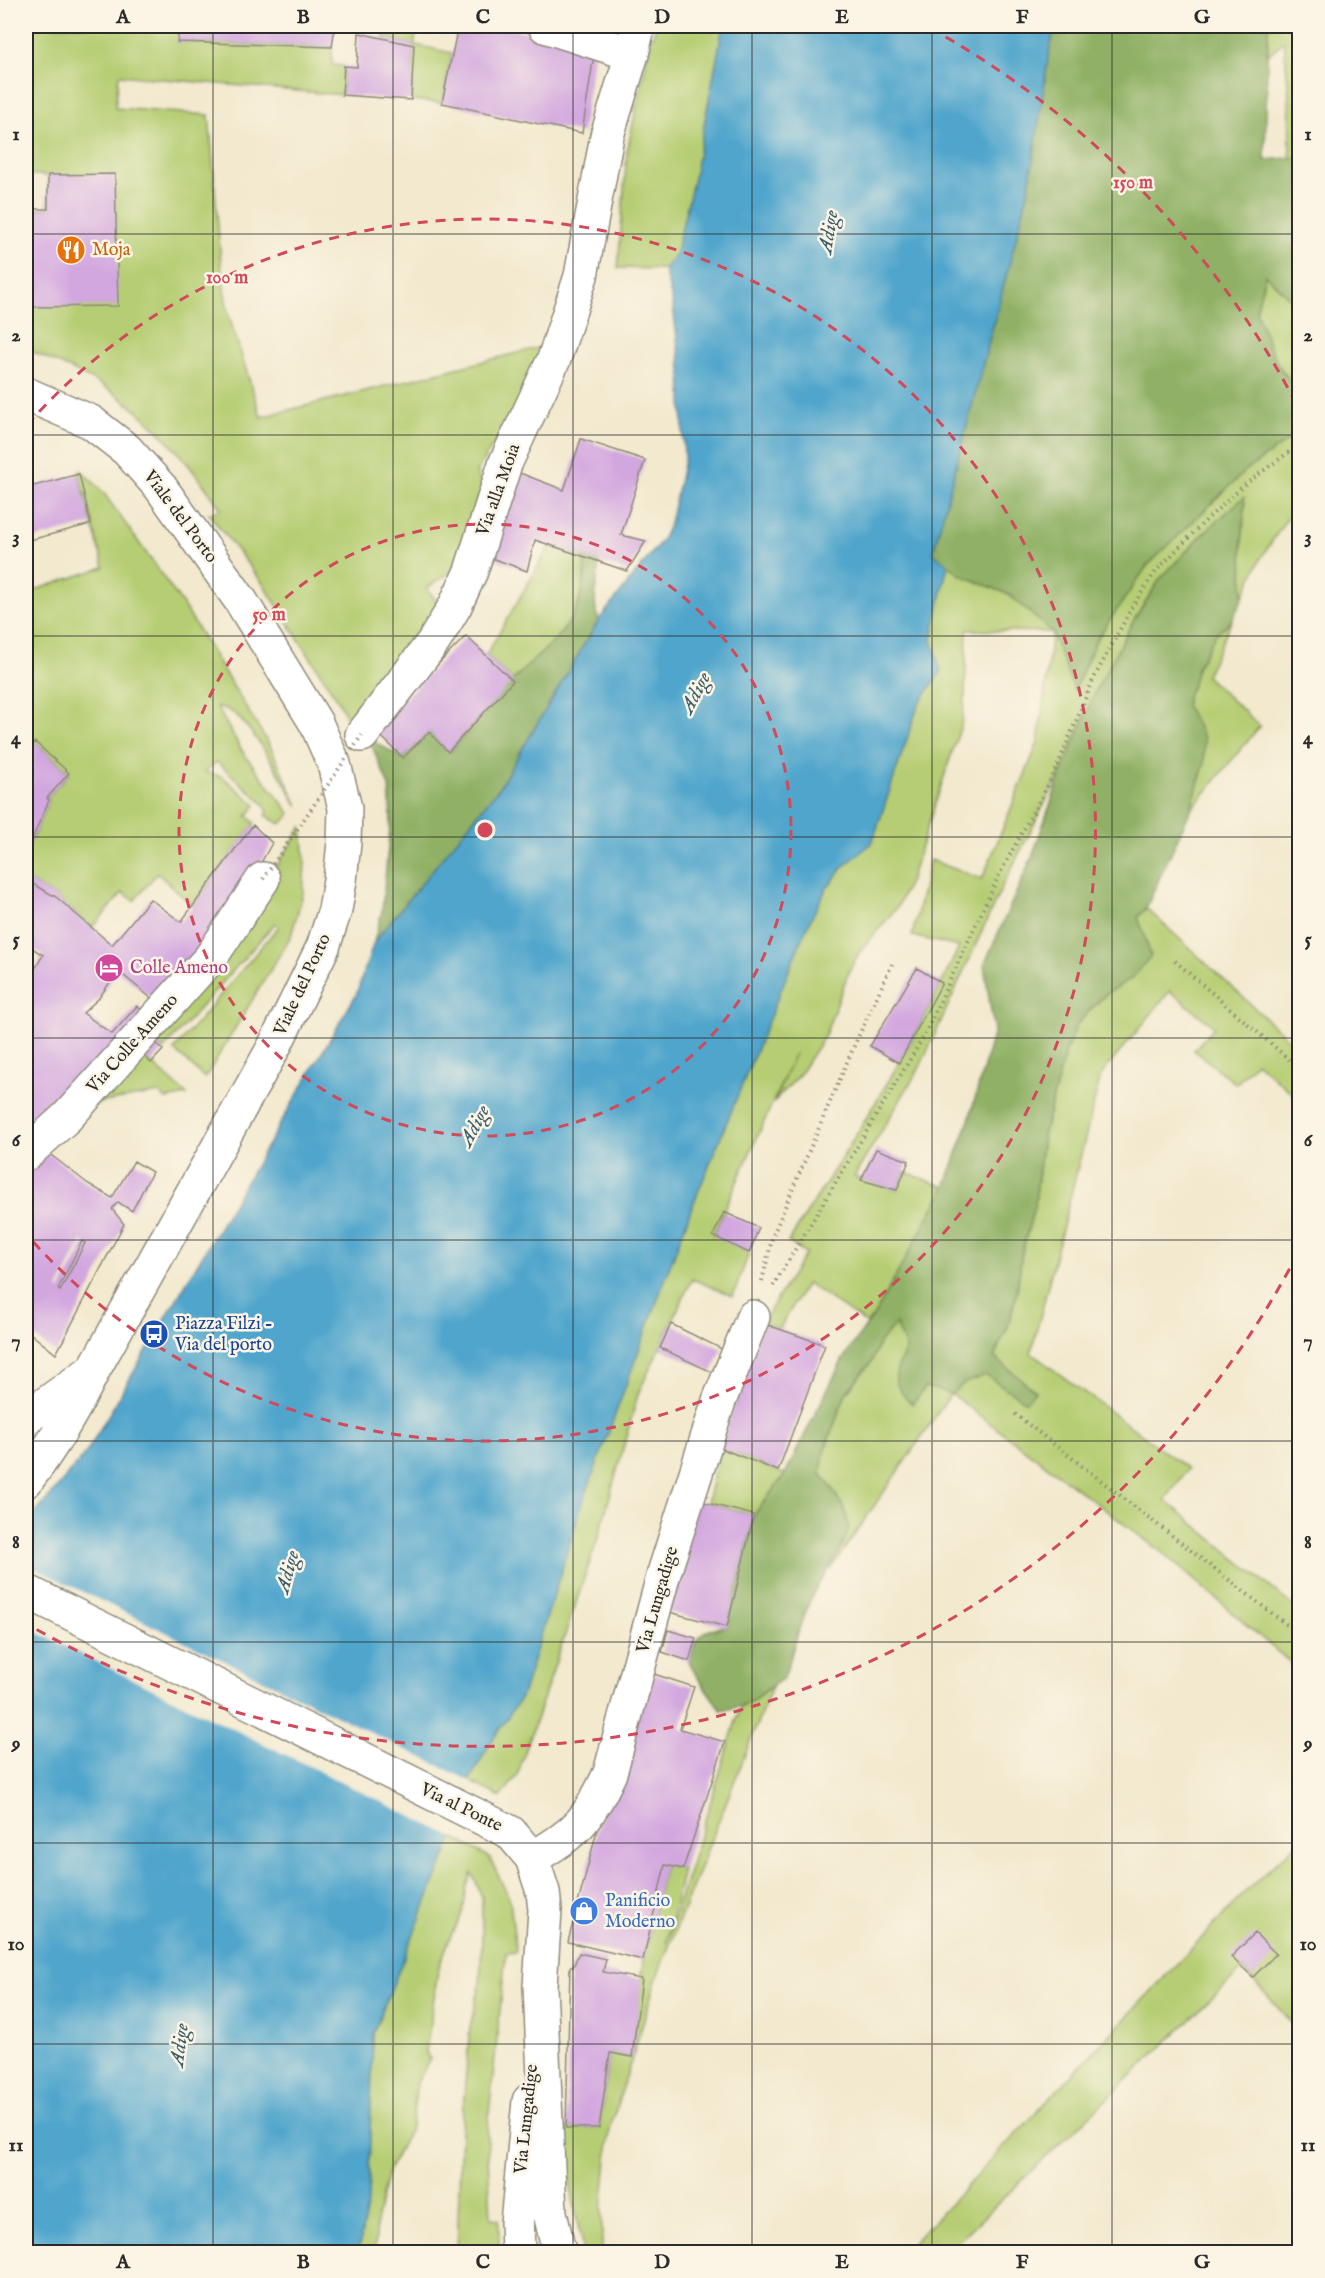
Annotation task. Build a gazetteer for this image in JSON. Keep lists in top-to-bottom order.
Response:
{
  "streets": {
    "street": [
      "Via alla Moia",
      "Viale del Porto",
      "Via Colle Ameno",
      "Via Lungadige",
      "Via al Ponte"
    ]
  },
  "crossings": [
    ["Via Lungadige", "Via al Ponte"]
  ],
  "water": ["Adige"],
  "places": {
    "restaurant": ["Moja"],
    "hotel": ["Colle Ameno"],
    "bus stop": ["Piazza Filzi - Via del porto"],
    "shop": ["Panificio Moderno"]
  },
  "grid": {
    "columns": [
      "A",
      "B",
      "C",
      "D",
      "E",
      "F",
      "G"
    ],
    "rows": [
      "1",
      "2",
      "3",
      "4",
      "5",
      "6",
      "7",
      "8",
      "9",
      "10",
      "11"
    ]
  },
  "rings": ["150 m", "100 m", "50 m"]
}
